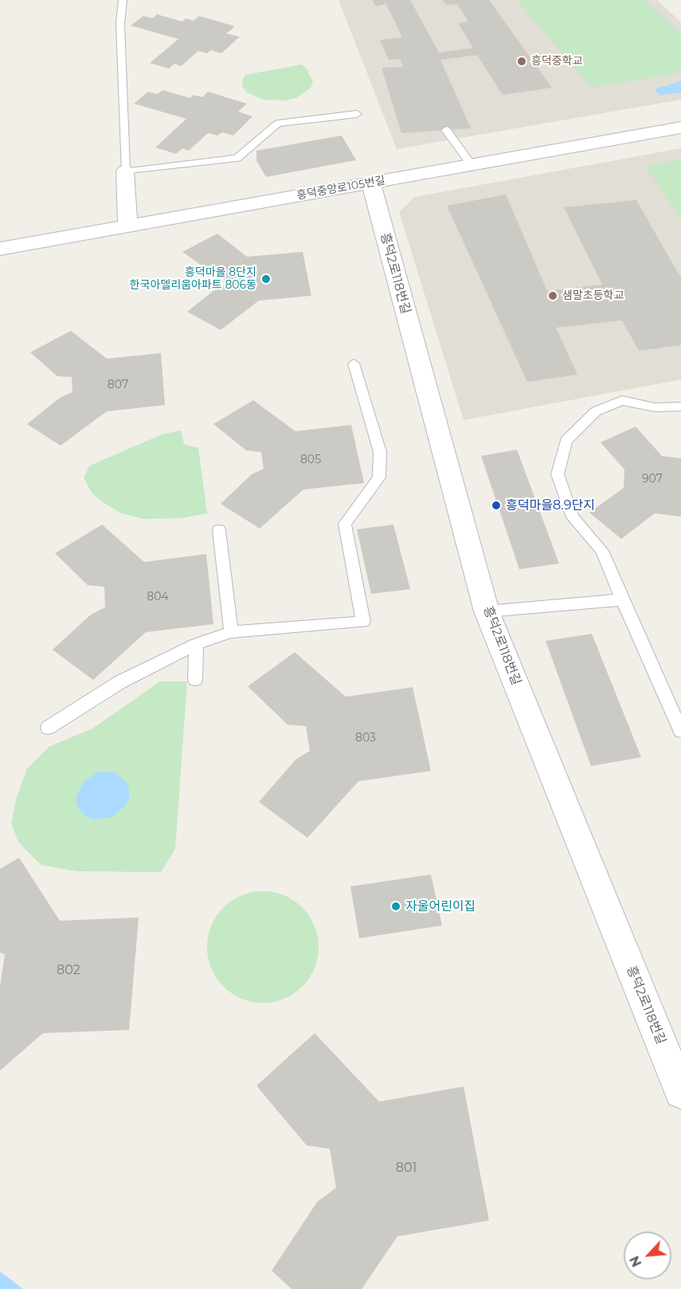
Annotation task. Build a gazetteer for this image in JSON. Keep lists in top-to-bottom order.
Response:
{
  "streets": {
    "street": ["흥덕중앙로105번길", "흥덕2로118번길"]
  },
  "crossings": [
    ["흥덕중앙로105번길", "흥덕2로118번길"]
  ],
  "places": [
    "흥덕중학교",
    "흥덕마을 8단지 한국아델리움아파트 806동",
    "샘말초등학교",
    "흥덕마을8.9단지",
    "자울어린이집"
  ],
  "house_numbers": [
    "807",
    "805",
    "907",
    "804",
    "803",
    "802",
    "801"
  ],
  "north": "bottom left"
}
